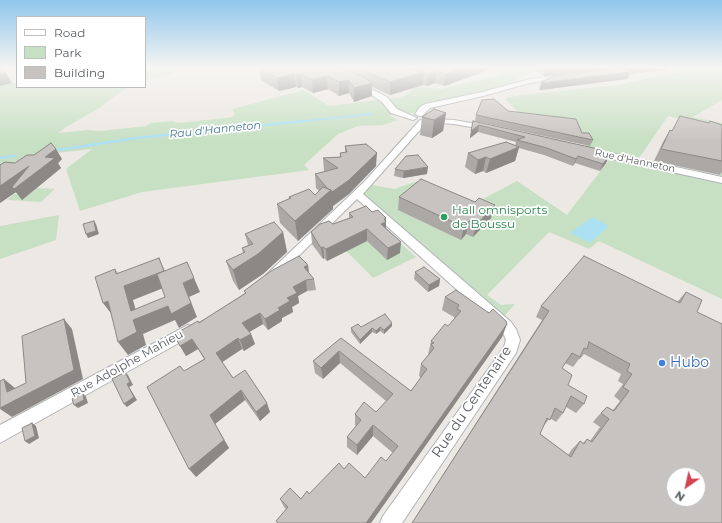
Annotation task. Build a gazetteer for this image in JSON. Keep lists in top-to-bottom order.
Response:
{
  "streets": {
    "street": ["Rue d'Hanneton", "Rue Adolphe Mahieu", "Rue du Centenaire"]
  },
  "water": ["Rau d'Hanneton"],
  "places": ["Hall omnisports de Boussu", "Hubo"],
  "legend": ["Road", "Park", "Building"],
  "north": "bottom left"
}
